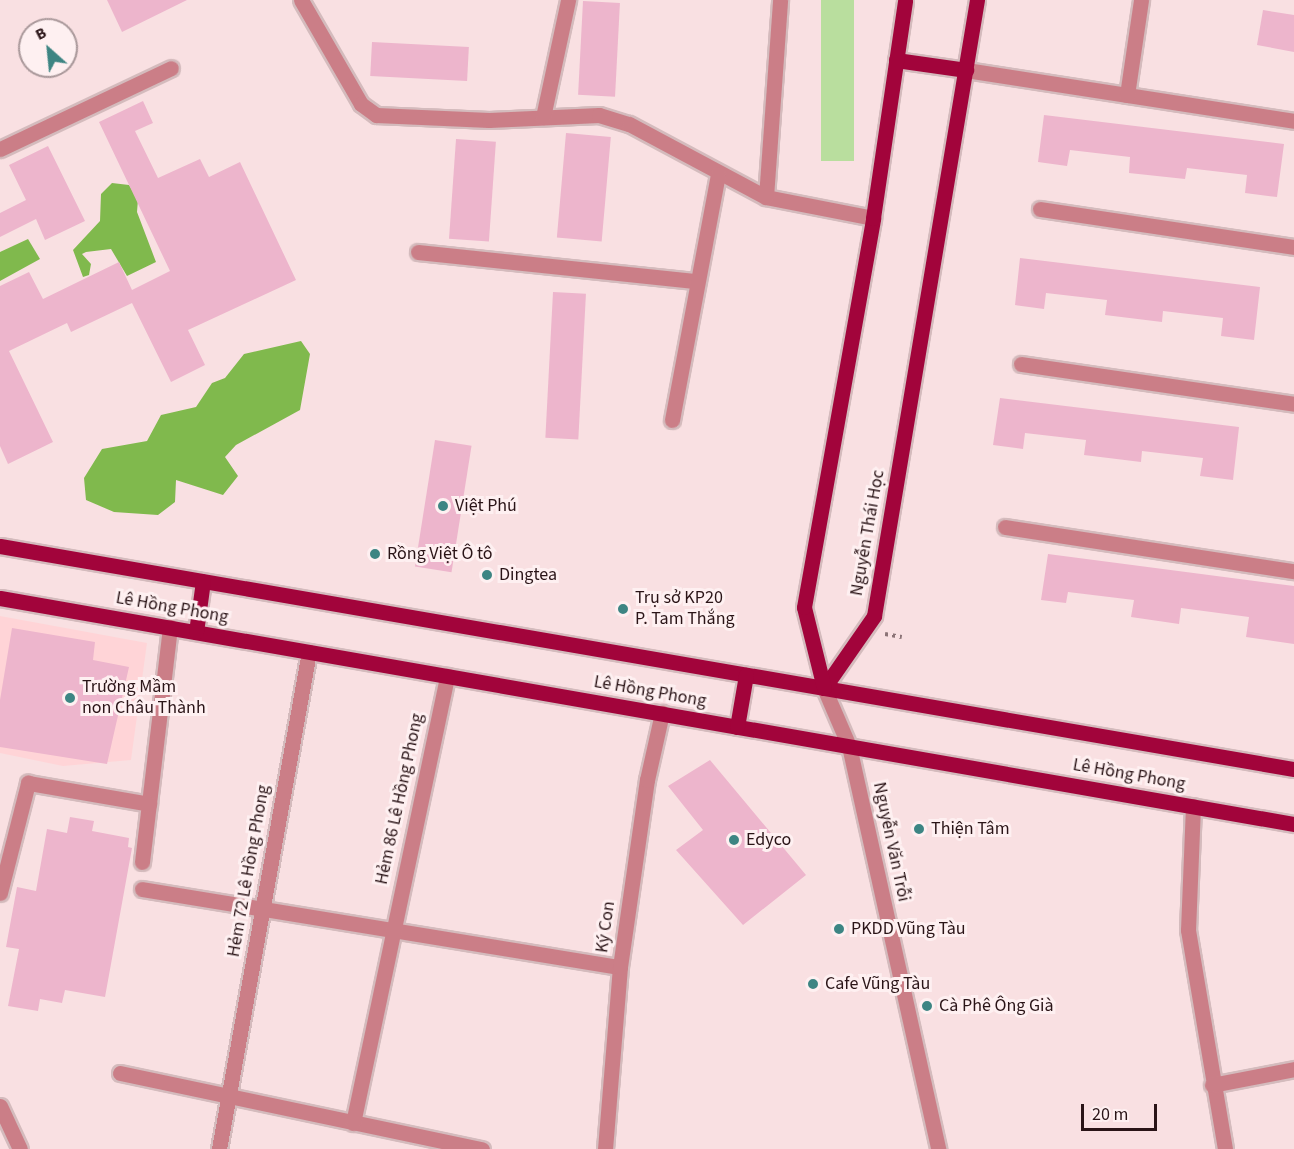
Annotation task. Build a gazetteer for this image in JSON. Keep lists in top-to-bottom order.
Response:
{
  "streets": {
    "main road": ["Nguyễn Thái Học", "Lê Hồng Phong"],
    "street": [
      "Hẻm 86 Lê Hồng Phong",
      "Nguyễn Văn Trỗi",
      "Hẻm 72 Lê Hồng Phong",
      "Ký Con"
    ]
  },
  "crossings": [
    ["Nguyễn Thái Học", "Lê Hồng Phong"],
    ["Nguyễn Thái Học", "Nguyễn Văn Trỗi"],
    ["Lê Hồng Phong", "Hẻm 86 Lê Hồng Phong"],
    ["Lê Hồng Phong", "Nguyễn Văn Trỗi"],
    ["Lê Hồng Phong", "Hẻm 72 Lê Hồng Phong"],
    ["Lê Hồng Phong", "Ký Con"]
  ],
  "places": [
    "Việt Phú",
    "Rồng Việt Ô tô",
    "Dingtea",
    "Trụ sở KP20 P. Tam Thắng",
    "Trường Mầm non Châu Thành",
    "Thiện Tâm",
    "Edyco",
    "PKDD Vũng Tàu",
    "Cafe Vũng Tàu",
    "Cà Phê Ông Già"
  ],
  "scale_bar": "20 m",
  "north": "top left"
}
